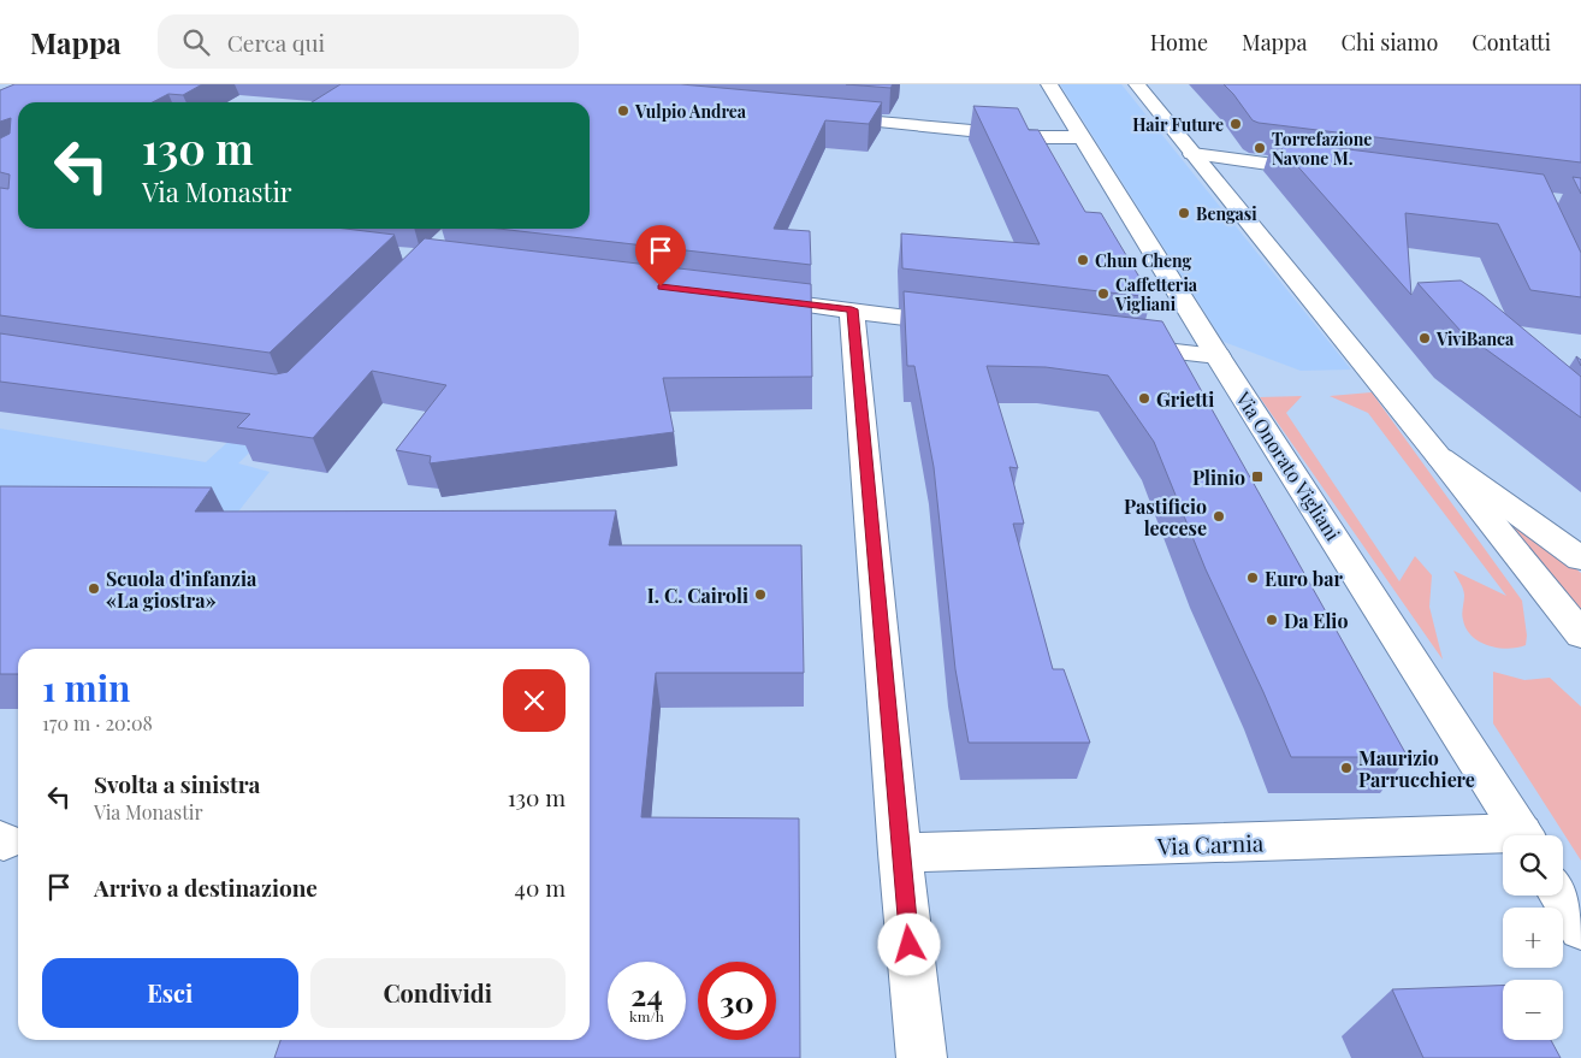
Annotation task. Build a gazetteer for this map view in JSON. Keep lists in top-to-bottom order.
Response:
{
  "streets": {
    "main road": ["Via Onorato Vigliani", "Via Carnia"]
  },
  "places": {
    "other": [
      "Vulpio Andrea",
      "Hair Future",
      "Torrefazione Navone M.",
      "Bengasi",
      "Chun Cheng",
      "Caffetteria Vigliani",
      "ViviBanca",
      "Grietti",
      "Pastificio leccese",
      "Euro bar",
      "Scuola d'infanzia «La giostra»",
      "I. C. Cairoli",
      "Da Elio",
      "Maurizio Parrucchiere"
    ],
    "transit": ["Plinio"]
  },
  "page": {
    "header": "Mappa",
    "search": "Cerca qui",
    "nav": [
      "Home",
      "Mappa",
      "Chi siamo",
      "Contatti"
    ],
    "turn": ["130 m", "Via Monastir"],
    "heading": ["1 min", "170 m · 20:08"],
    "list": [
      {
        "name": "Svolta a sinistra",
        "note": "Via Monastir",
        "value": "130 m"
      },
      {
        "name": "Arrivo a destinazione",
        "value": "40 m"
      }
    ],
    "map_buttons": ["+", "−"],
    "buttons": ["Esci", "Condividi"],
    "speed": "24 km/h",
    "limit": "30"
  }
}
